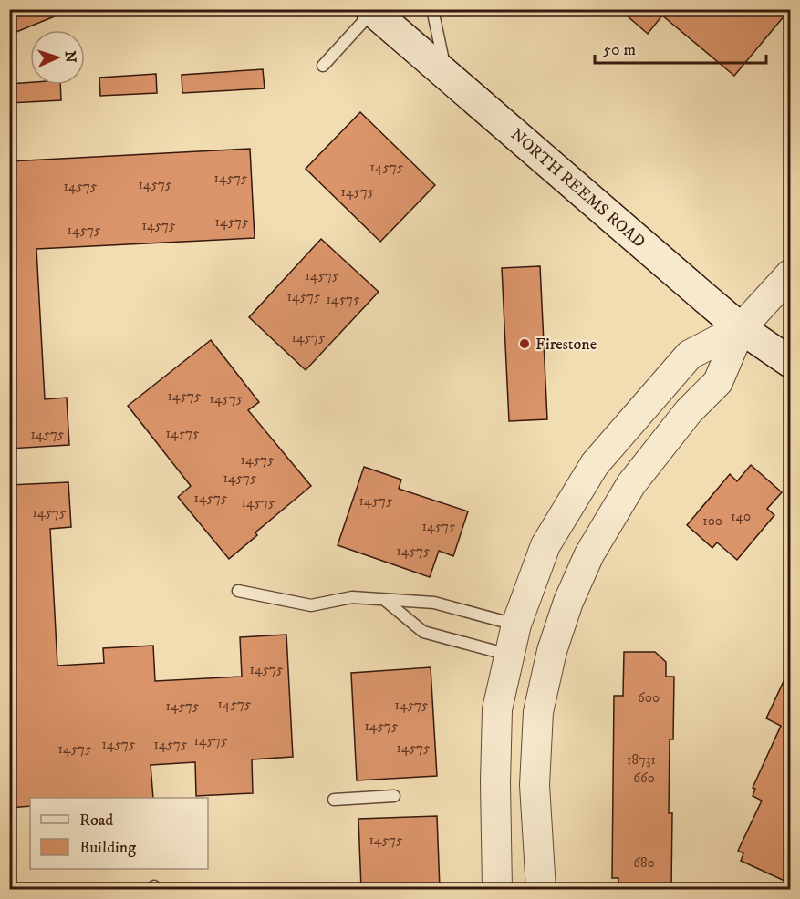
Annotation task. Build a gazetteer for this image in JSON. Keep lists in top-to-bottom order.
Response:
{
  "streets": {
    "main road": ["NORTH REEMS ROAD"]
  },
  "places": ["Firestone"],
  "house_numbers": [
    "14575",
    "14575",
    "14575",
    "14575",
    "14575",
    "14575",
    "14575",
    "14575",
    "14575",
    "14575",
    "14575",
    "14575",
    "14575",
    "14575",
    "14575",
    "14575",
    "14575",
    "14575",
    "14575",
    "14575",
    "14575",
    "14575",
    "140",
    "100",
    "14575",
    "14575",
    "14575",
    "600",
    "14575",
    "14575",
    "14575",
    "14575",
    "14575",
    "14575",
    "14575",
    "14575",
    "14575",
    "18731",
    "660",
    "14575",
    "680"
  ],
  "legend": ["Road", "Building"],
  "scale_bar": "50 m",
  "north": "right"
}
